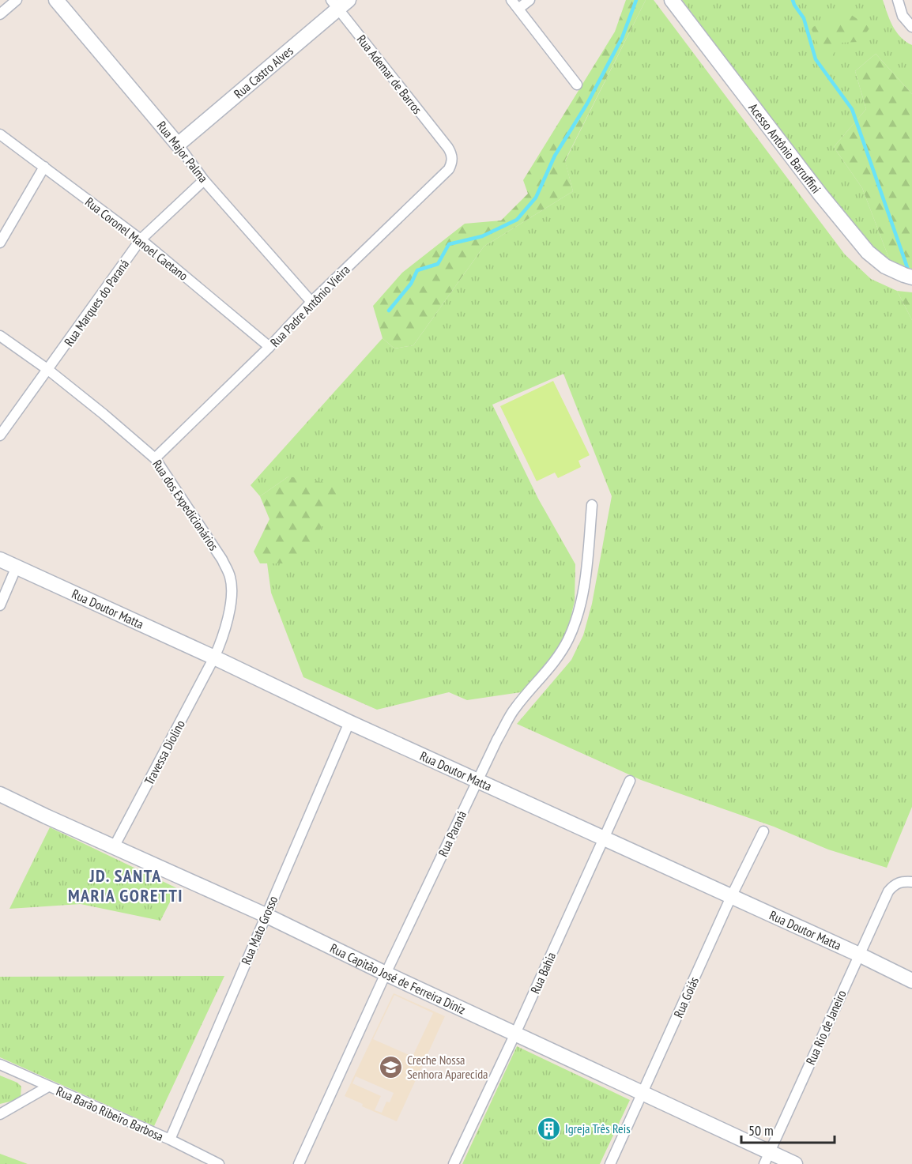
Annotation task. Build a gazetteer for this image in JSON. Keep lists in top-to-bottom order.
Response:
{
  "streets": {
    "street": [
      "Rua Castro Alves",
      "Rua Ademar de Barros",
      "Acesso Antônio Barruffini",
      "Rua Major Palma",
      "Rua Coronel Manoel Caetano",
      "Rua Marques do Paraná",
      "Rua Padre Antônio Vieira",
      "Rua dos Expedicionários",
      "Rua Doutor Matta",
      "Travessa Diolino",
      "Rua Paraná",
      "Rua Mato Grosso",
      "Rua Bahia",
      "Rua Capitão José de Ferreira Diniz",
      "Rua Goiás",
      "Rua Rio de Janeiro",
      "Rua Barão Ribeiro Barbosa"
    ]
  },
  "crossings": [
    ["Rua Castro Alves", "Rua Ademar de Barros"],
    ["Rua Castro Alves", "Rua Major Palma"],
    ["Rua Ademar de Barros", "Rua Padre Antônio Vieira"],
    ["Rua Major Palma", "Rua Marques do Paraná"],
    ["Rua Major Palma", "Rua Padre Antônio Vieira"],
    ["Rua Coronel Manoel Caetano", "Rua Marques do Paraná"],
    ["Rua Coronel Manoel Caetano", "Rua Padre Antônio Vieira"],
    ["Rua Marques do Paraná", "Rua dos Expedicionários"],
    ["Rua Padre Antônio Vieira", "Rua dos Expedicionários"],
    ["Rua dos Expedicionários", "Rua Doutor Matta"],
    ["Rua dos Expedicionários", "Travessa Diolino"],
    ["Rua Doutor Matta", "Travessa Diolino"],
    ["Rua Doutor Matta", "Rua Paraná"],
    ["Rua Doutor Matta", "Rua Mato Grosso"],
    ["Rua Doutor Matta", "Rua Bahia"],
    ["Rua Doutor Matta", "Rua Goiás"],
    ["Rua Doutor Matta", "Rua Rio de Janeiro"],
    ["Travessa Diolino", "Rua Capitão José de Ferreira Diniz"],
    ["Rua Paraná", "Rua Capitão José de Ferreira Diniz"],
    ["Rua Mato Grosso", "Rua Capitão José de Ferreira Diniz"],
    ["Rua Mato Grosso", "Rua Barão Ribeiro Barbosa"],
    ["Rua Bahia", "Rua Capitão José de Ferreira Diniz"],
    ["Rua Capitão José de Ferreira Diniz", "Rua Goiás"],
    ["Rua Capitão José de Ferreira Diniz", "Rua Rio de Janeiro"]
  ],
  "districts": ["JD. SANTA MARIA GORETTI"],
  "places": {
    "school or university": ["Creche Nossa Senhora Aparecida"],
    "building": ["Igreja Três Reis"]
  },
  "scale_bar": "50 m"
}
